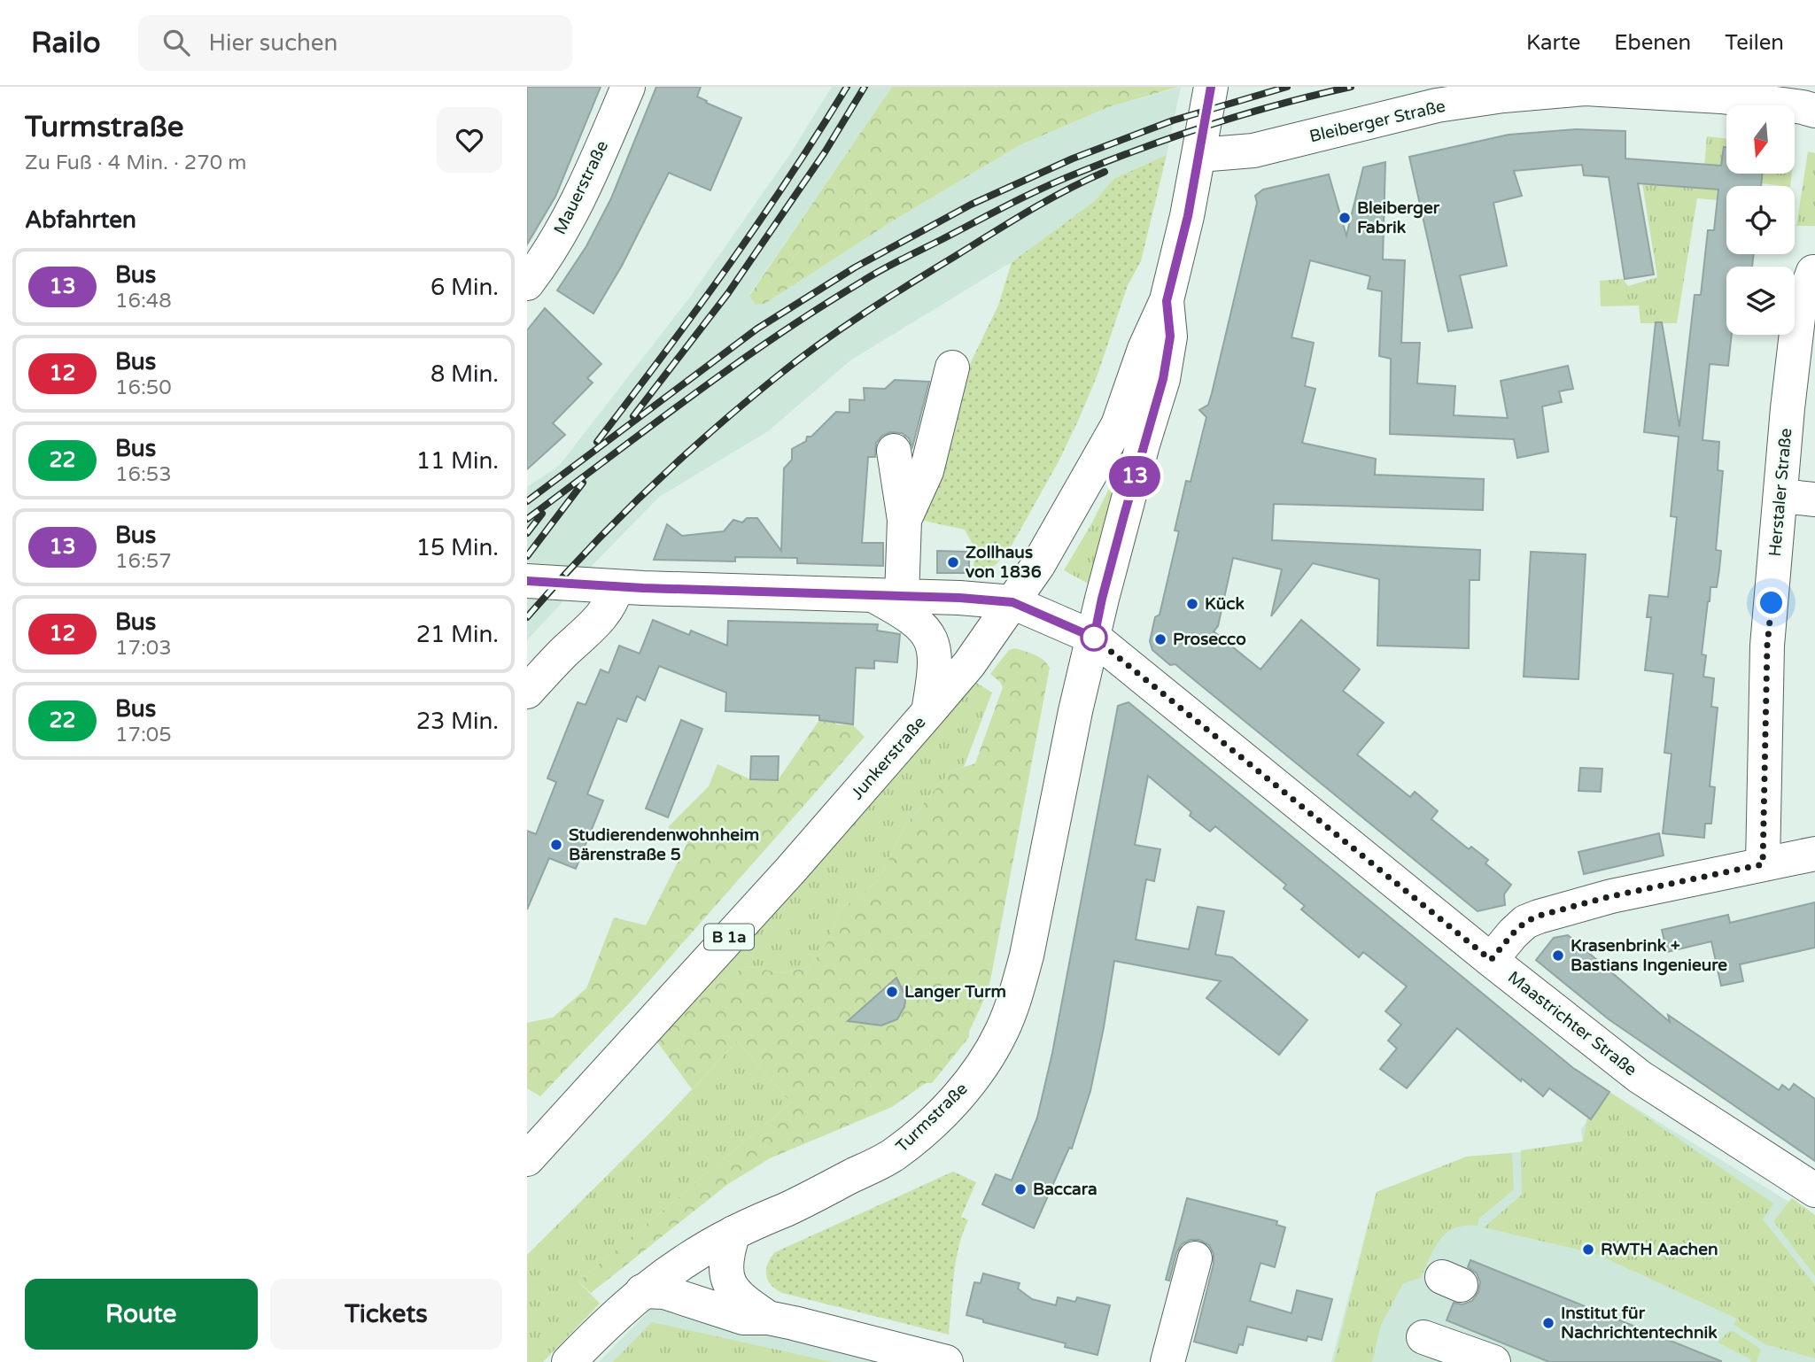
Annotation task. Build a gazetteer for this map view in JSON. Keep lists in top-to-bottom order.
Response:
{
  "streets": {
    "street": [
      "Bleiberger Straße",
      "Mauerstraße",
      "Herstaler Straße",
      "Junkerstraße",
      "B 1a",
      "Maastrichter Straße",
      "Turmstraße"
    ]
  },
  "crossings": [
    ["Bleiberger Straße", "Junkerstraße"],
    ["Junkerstraße", "Maastrichter Straße"],
    ["Junkerstraße", "Turmstraße"],
    ["Maastrichter Straße", "Turmstraße"]
  ],
  "places": [
    "Bleiberger Fabrik",
    "Zollhaus von 1836",
    "Kück",
    "Prosecco",
    "Studierendenwohnheim Bärenstraße 5",
    "Krasenbrink + Bastians Ingenieure",
    "Langer Turm",
    "Baccara",
    "RWTH Aachen",
    "Institut für Nachrichtentechnik"
  ],
  "lines": ["bus line 13"],
  "north": "bottom",
  "page": {
    "header": "Railo",
    "search": "Hier suchen",
    "nav": ["Karte", "Ebenen", "Teilen"],
    "heading": [
      ["Turmstraße", "Zu Fuß · 4 Min. · 270 m"],
      "Abfahrten"
    ],
    "on_map": "13",
    "list": [
      {
        "mark": "13",
        "name": "Bus",
        "note": "16:48",
        "value": "6 Min."
      },
      {
        "mark": "12",
        "name": "Bus",
        "note": "16:50",
        "value": "8 Min."
      },
      {
        "mark": "22",
        "name": "Bus",
        "note": "16:53",
        "value": "11 Min."
      },
      {
        "mark": "13",
        "name": "Bus",
        "note": "16:57",
        "value": "15 Min."
      },
      {
        "mark": "12",
        "name": "Bus",
        "note": "17:03",
        "value": "21 Min."
      },
      {
        "mark": "22",
        "name": "Bus",
        "note": "17:05",
        "value": "23 Min."
      }
    ],
    "buttons": ["Route", "Tickets"]
  }
}
